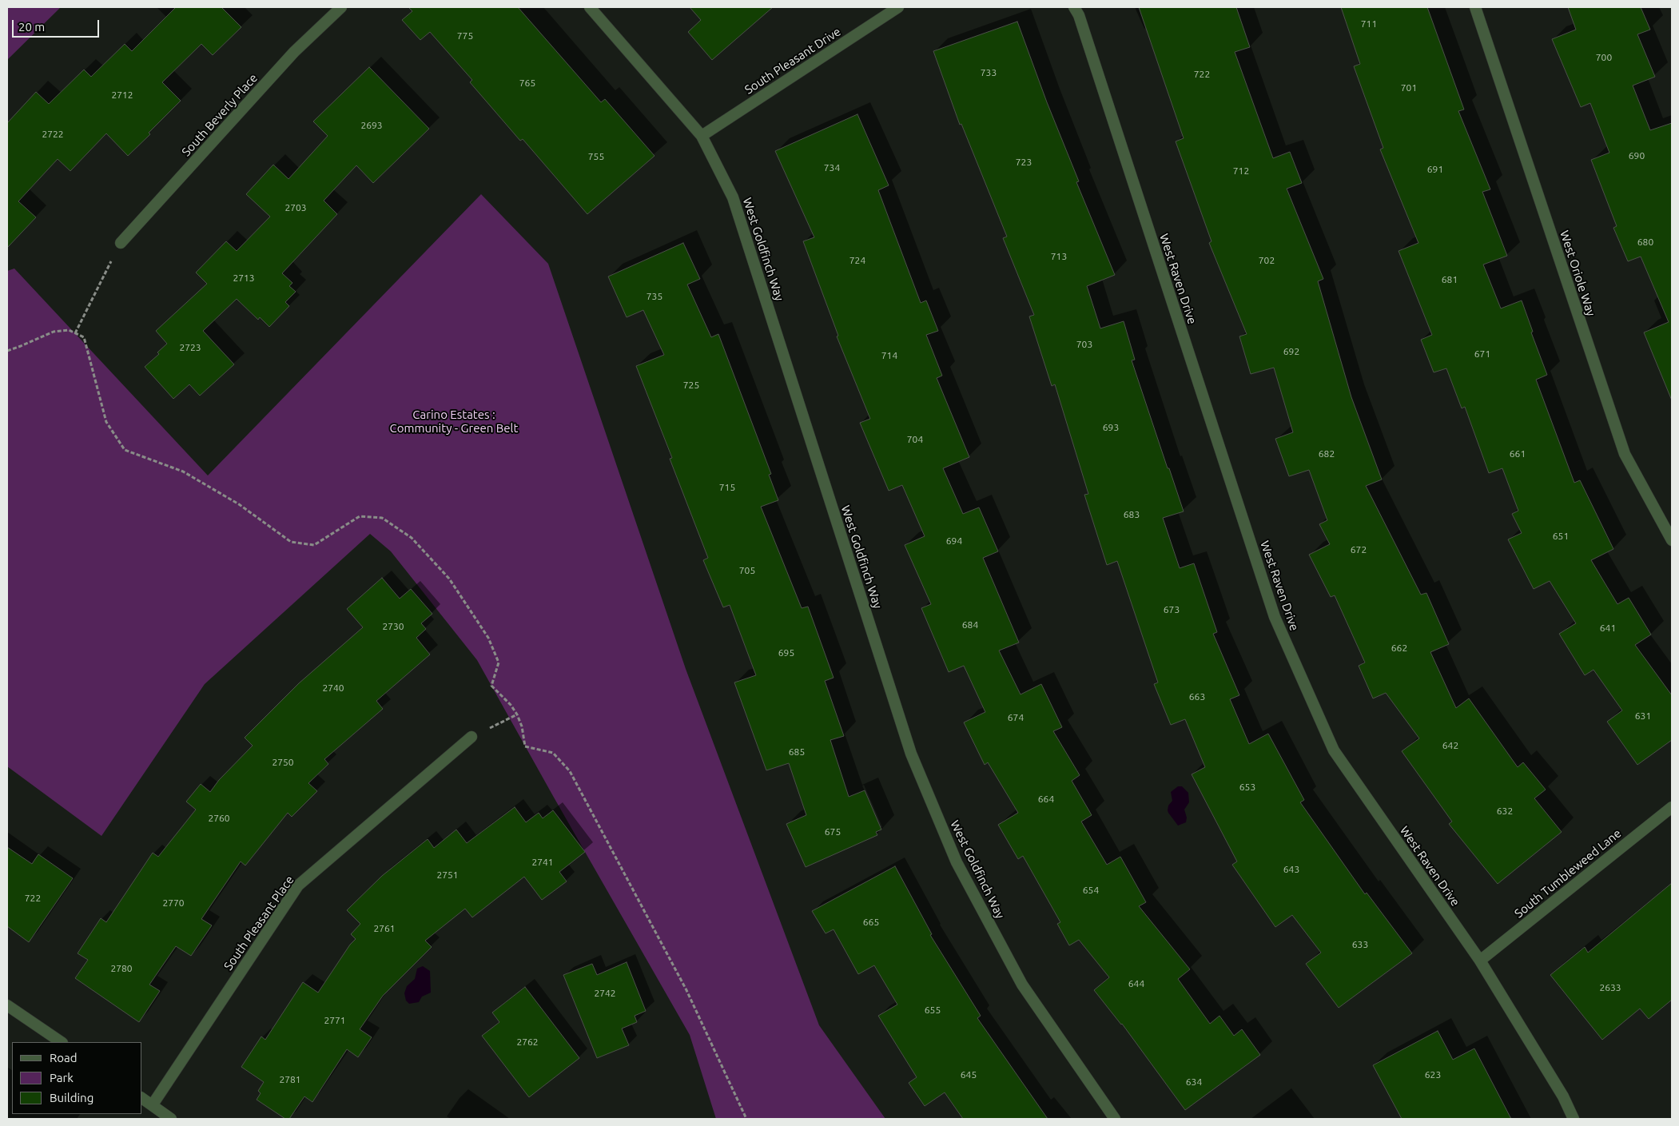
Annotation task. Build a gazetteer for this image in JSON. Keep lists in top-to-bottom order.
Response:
{
  "streets": {
    "street": [
      "South Pleasant Drive",
      "South Beverly Place",
      "West Goldfinch Way",
      "West Oriole Way",
      "West Raven Drive",
      "South Tumbleweed Lane",
      "South Pleasant Place"
    ]
  },
  "crossings": [
    ["South Pleasant Drive", "West Goldfinch Way"],
    ["West Raven Drive", "South Tumbleweed Lane"]
  ],
  "parks": ["Carino Estates : Community - Green Belt"],
  "house_numbers": [
    "711",
    "775",
    "700",
    "733",
    "722",
    "765",
    "701",
    "2712",
    "2693",
    "2722",
    "690",
    "755",
    "723",
    "734",
    "691",
    "712",
    "2703",
    "680",
    "713",
    "724",
    "702",
    "2713",
    "681",
    "735",
    "703",
    "2723",
    "692",
    "671",
    "714",
    "725",
    "693",
    "704",
    "682",
    "661",
    "715",
    "683",
    "651",
    "694",
    "672",
    "705",
    "673",
    "684",
    "2730",
    "641",
    "662",
    "695",
    "2740",
    "663",
    "631",
    "674",
    "642",
    "685",
    "2750",
    "653",
    "664",
    "632",
    "2760",
    "675",
    "2741",
    "643",
    "2751",
    "654",
    "722",
    "2770",
    "665",
    "2761",
    "633",
    "2780",
    "644",
    "2633",
    "2742",
    "655",
    "2771",
    "2762",
    "645",
    "623",
    "2781",
    "634"
  ],
  "legend": ["Road", "Park", "Building"],
  "scale_bar": "20 m"
}
